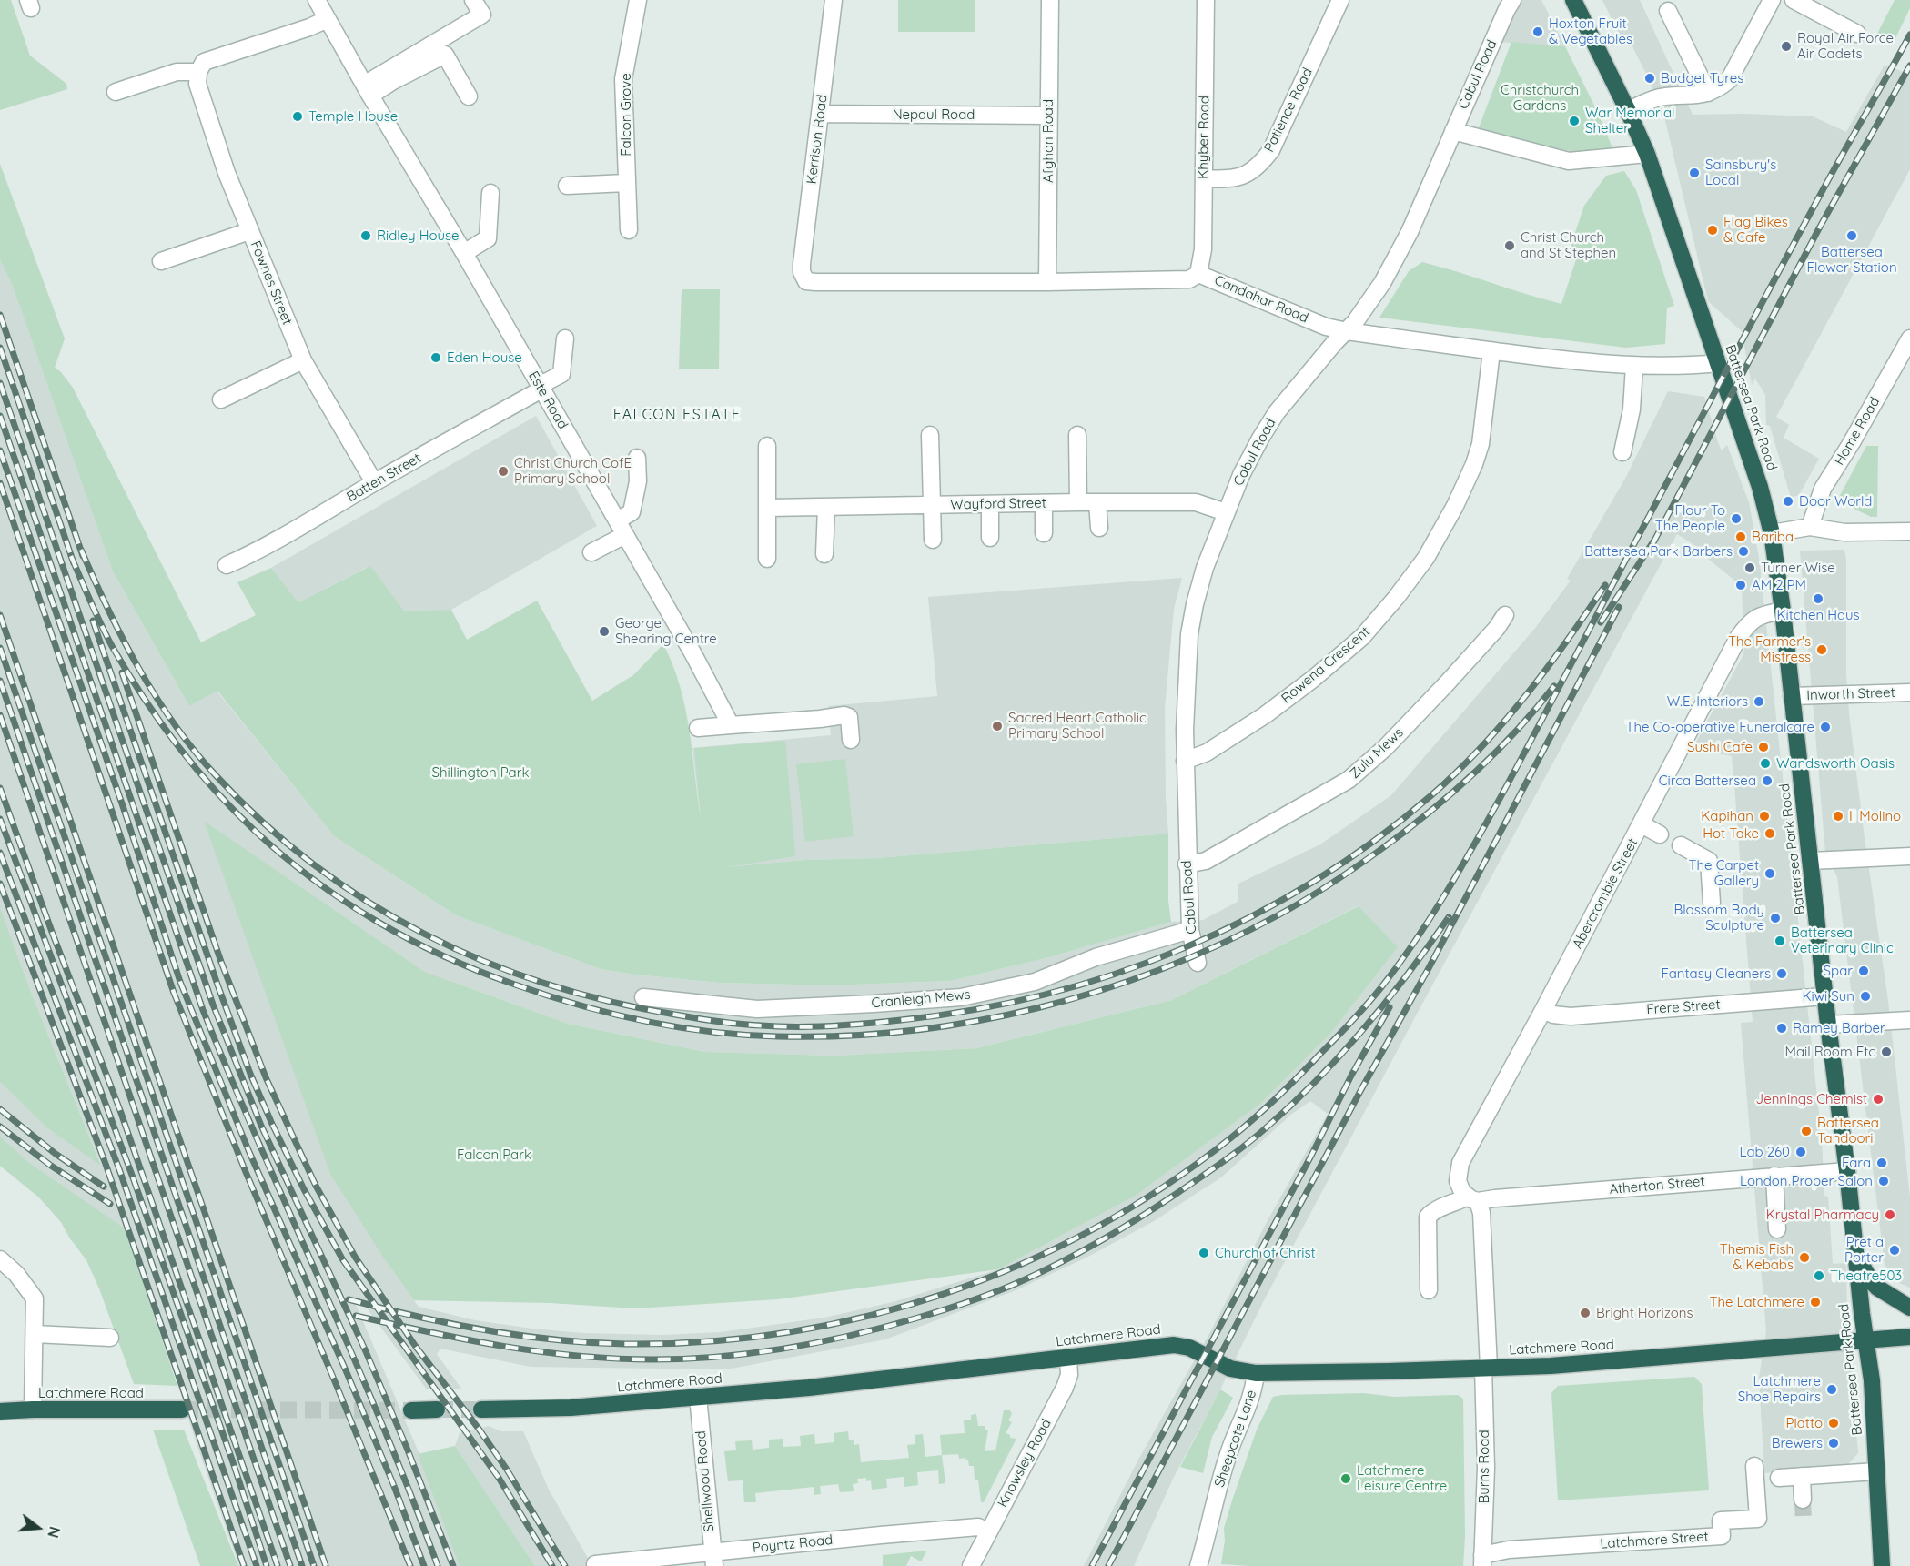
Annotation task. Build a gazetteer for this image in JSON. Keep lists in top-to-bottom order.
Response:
{
  "streets": {
    "highway": ["Battersea Park Road", "Latchmere Road"],
    "street": [
      "Cabul Road",
      "Patience Road",
      "Falcon Grove",
      "Nepaul Road",
      "Khyber Road",
      "Kerrison Road",
      "Afghan Road",
      "Fownes Street",
      "Candahar Road",
      "Este Road",
      "Home Road",
      "Batten Street",
      "Wayford Street",
      "Rowena Crescent",
      "Inworth Street",
      "Zulu Mews",
      "Abercrombie Street",
      "Cranleigh Mews",
      "Frere Street",
      "Atherton Street",
      "Sheepcote Lane",
      "Knowsley Road",
      "Burns Road",
      "Shellwood Road",
      "Latchmere Street",
      "Poyntz Road"
    ]
  },
  "crossings": [
    ["Cabul Road", "Candahar Road"],
    ["Cabul Road", "Wayford Street"],
    ["Cabul Road", "Rowena Crescent"],
    ["Cabul Road", "Zulu Mews"],
    ["Cabul Road", "Cranleigh Mews"],
    ["Patience Road", "Khyber Road"],
    ["Nepaul Road", "Kerrison Road"],
    ["Nepaul Road", "Afghan Road"],
    ["Khyber Road", "Candahar Road"],
    ["Kerrison Road", "Candahar Road"],
    ["Afghan Road", "Candahar Road"],
    ["Fownes Street", "Batten Street"],
    ["Candahar Road", "Battersea Park Road"],
    ["Candahar Road", "Rowena Crescent"],
    ["Este Road", "Batten Street"],
    ["Battersea Park Road", "Inworth Street"],
    ["Battersea Park Road", "Abercrombie Street"],
    ["Battersea Park Road", "Frere Street"],
    ["Battersea Park Road", "Atherton Street"],
    ["Battersea Park Road", "Latchmere Road"],
    ["Abercrombie Street", "Frere Street"],
    ["Abercrombie Street", "Atherton Street"],
    ["Abercrombie Street", "Burns Road"],
    ["Latchmere Road", "Sheepcote Lane"],
    ["Latchmere Road", "Knowsley Road"],
    ["Latchmere Road", "Burns Road"],
    ["Latchmere Road", "Shellwood Road"],
    ["Knowsley Road", "Poyntz Road"],
    ["Burns Road", "Latchmere Street"],
    ["Shellwood Road", "Poyntz Road"]
  ],
  "districts": ["FALCON ESTATE"],
  "parks": ["Christchurch Gardens", "Shillington Park", "Falcon Park"],
  "places": [
    "Hoxton Fruit & Vegetables",
    "Royal Air Force Air Cadets",
    "Budget Tyres",
    "Temple House",
    "War Memorial Shelter",
    "Sainsbury's Local",
    "Flag Bikes & Cafe",
    "Ridley House",
    "Battersea Flower Station",
    "Christ Church and St Stephen",
    "Eden House",
    "Christ Church CofE Primary School",
    "Door World",
    "Flour To The People",
    "Bariba",
    "Battersea Park Barbers",
    "Turner Wise",
    "AM 2 PM",
    "Kitchen Haus",
    "George Shearing Centre",
    "The Farmer's Mistress",
    "W.E. Interiors",
    "Sacred Heart Catholic Primary School",
    "The Co-operative Funeralcare",
    "Sushi Cafe",
    "Wandsworth Oasis",
    "Circa Battersea",
    "Kapihan",
    "Il Molino",
    "Hot Take",
    "The Carpet Gallery",
    "Blossom Body Sculpture",
    "Battersea Veterinary Clinic",
    "Spar",
    "Fantasy Cleaners",
    "Kiwi Sun",
    "Ramey Barber",
    "Mail Room Etc",
    "Jennings Chemist",
    "Battersea Tandoori",
    "Lab 260",
    "Fara",
    "London Proper Salon",
    "Krystal Pharmacy",
    "Pret a Porter",
    "Church of Christ",
    "Themis Fish & Kebabs",
    "Theatre503",
    "The Latchmere",
    "Bright Horizons",
    "Latchmere Shoe Repairs",
    "Piatto",
    "Brewers",
    "Latchmere Leisure Centre"
  ],
  "north": "right"
}
